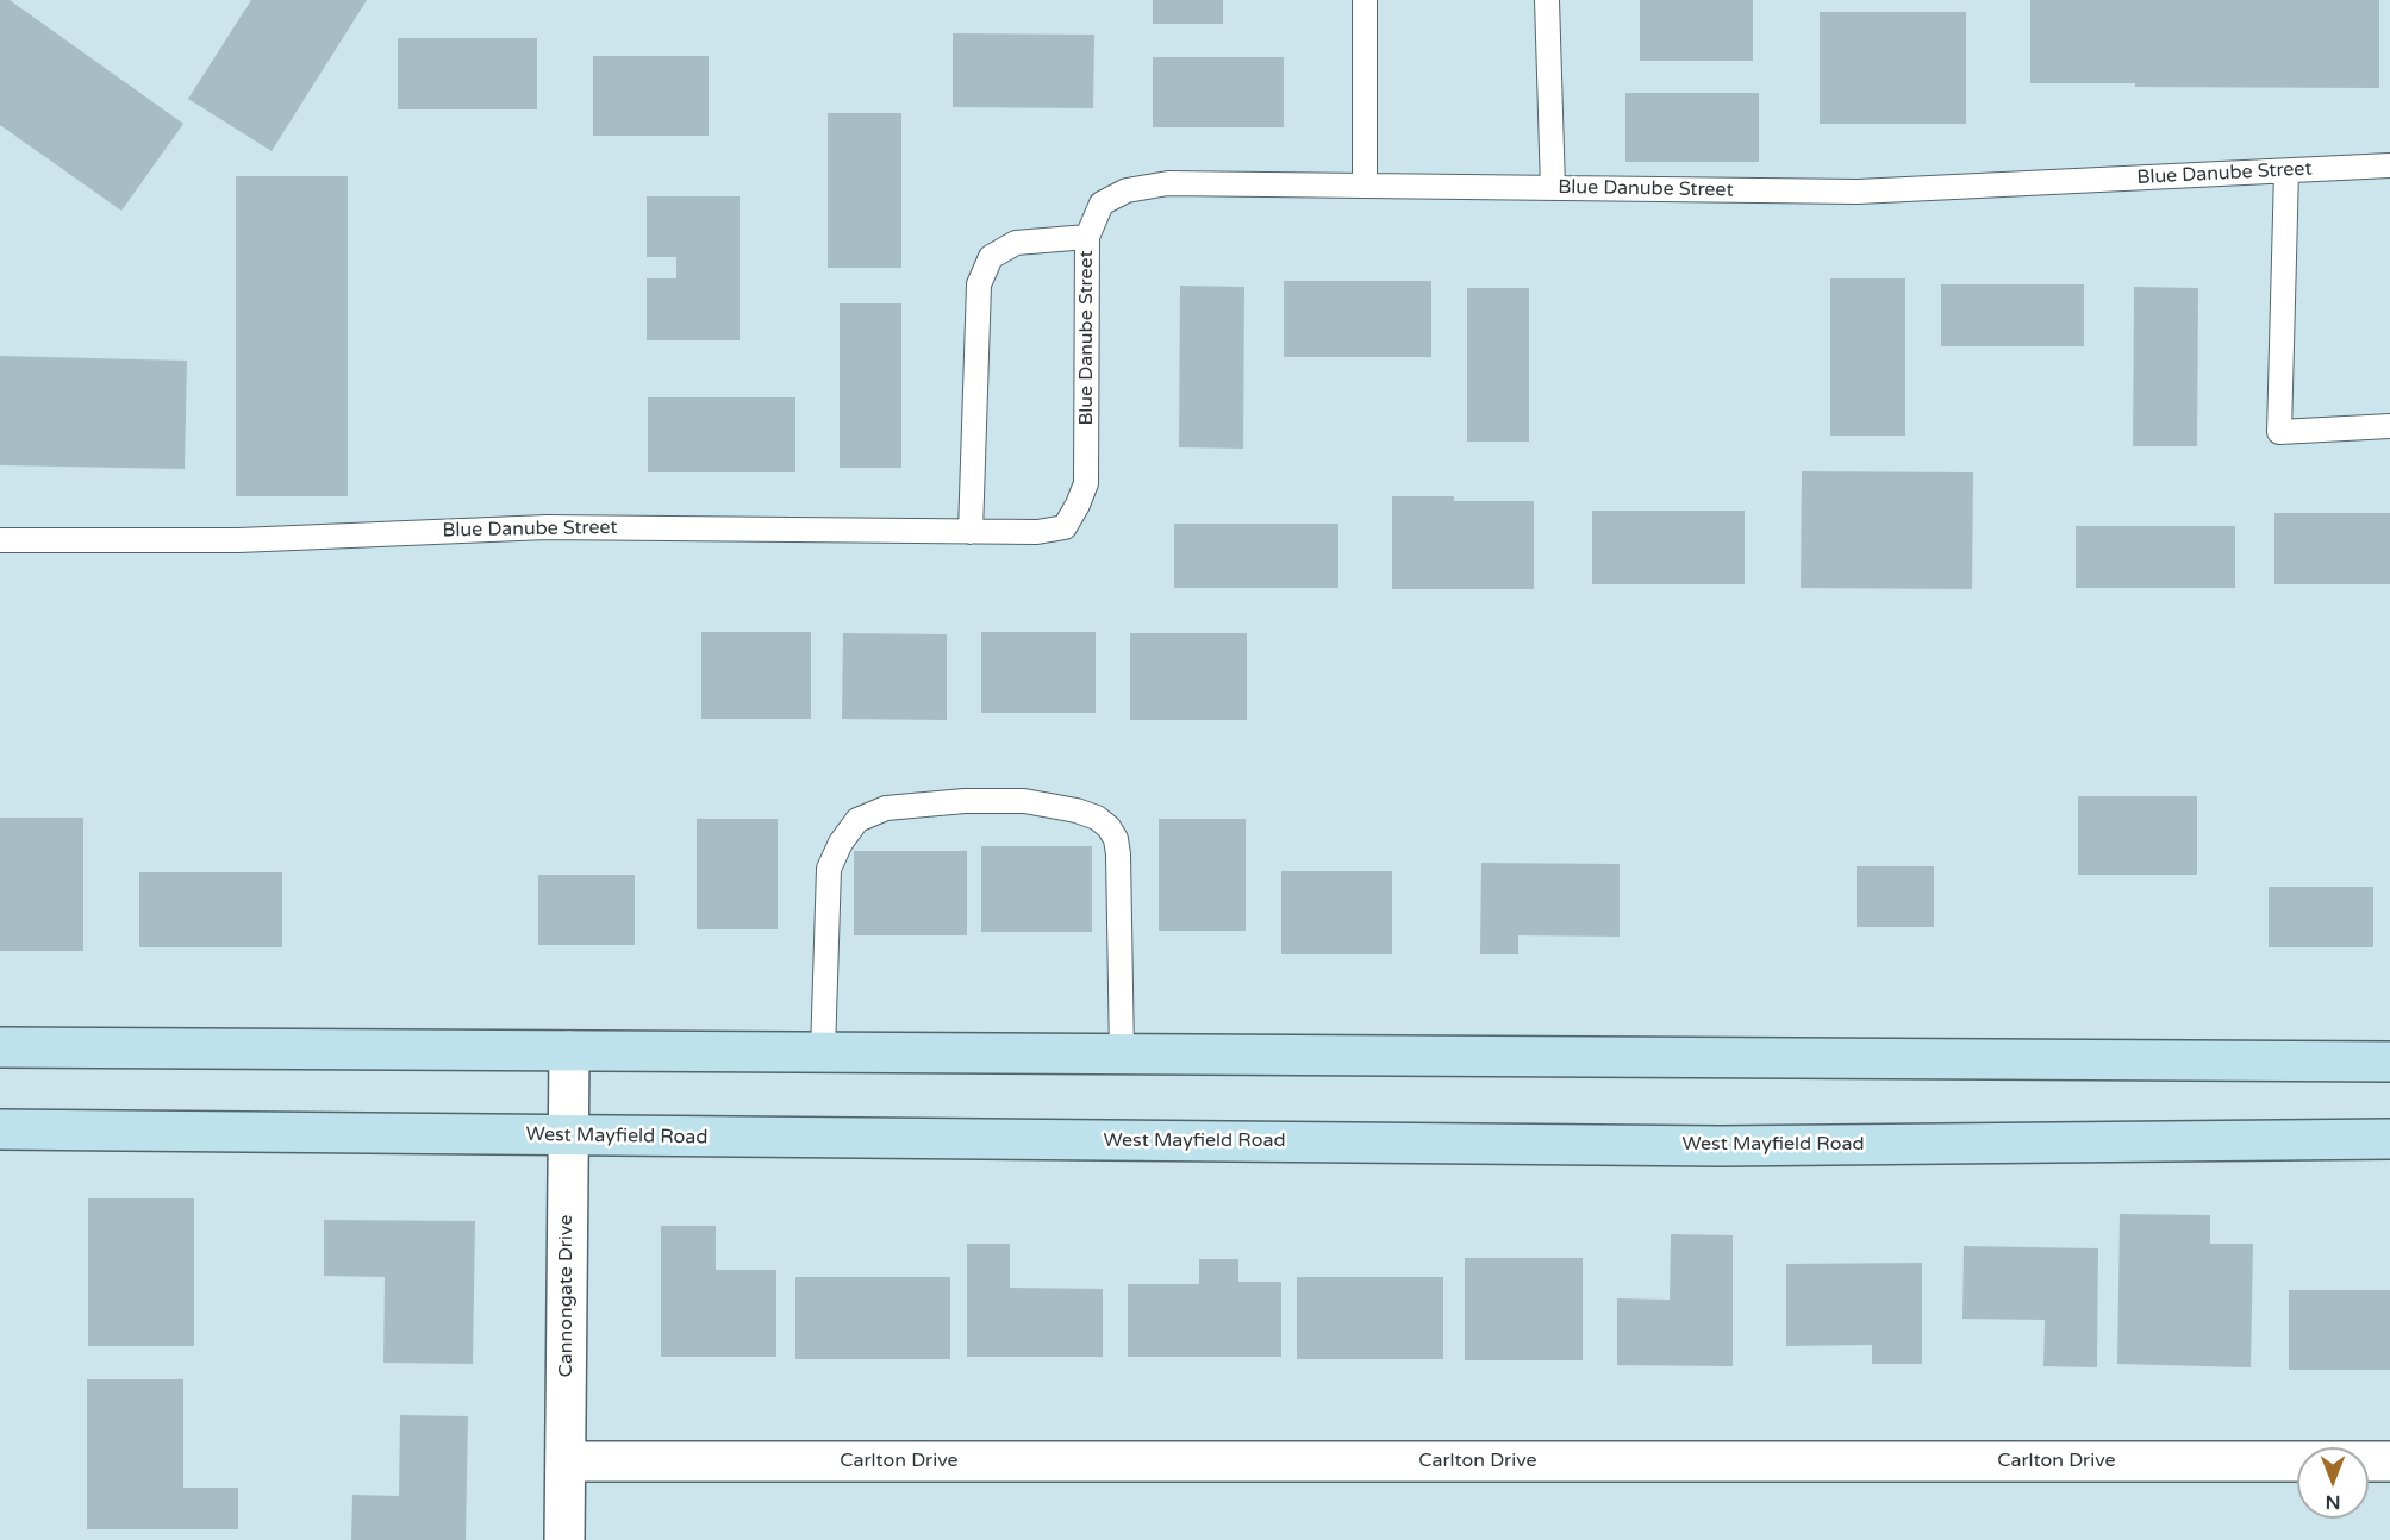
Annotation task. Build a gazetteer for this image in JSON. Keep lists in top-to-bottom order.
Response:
{
  "streets": {
    "main road": ["West Mayfield Road"],
    "street": ["Cannongate Drive", "Carlton Drive"],
    "lane": ["Blue Danube Street"]
  },
  "crossings": [
    ["West Mayfield Road", "Cannongate Drive"],
    ["Cannongate Drive", "Carlton Drive"]
  ],
  "north": "bottom"
}
